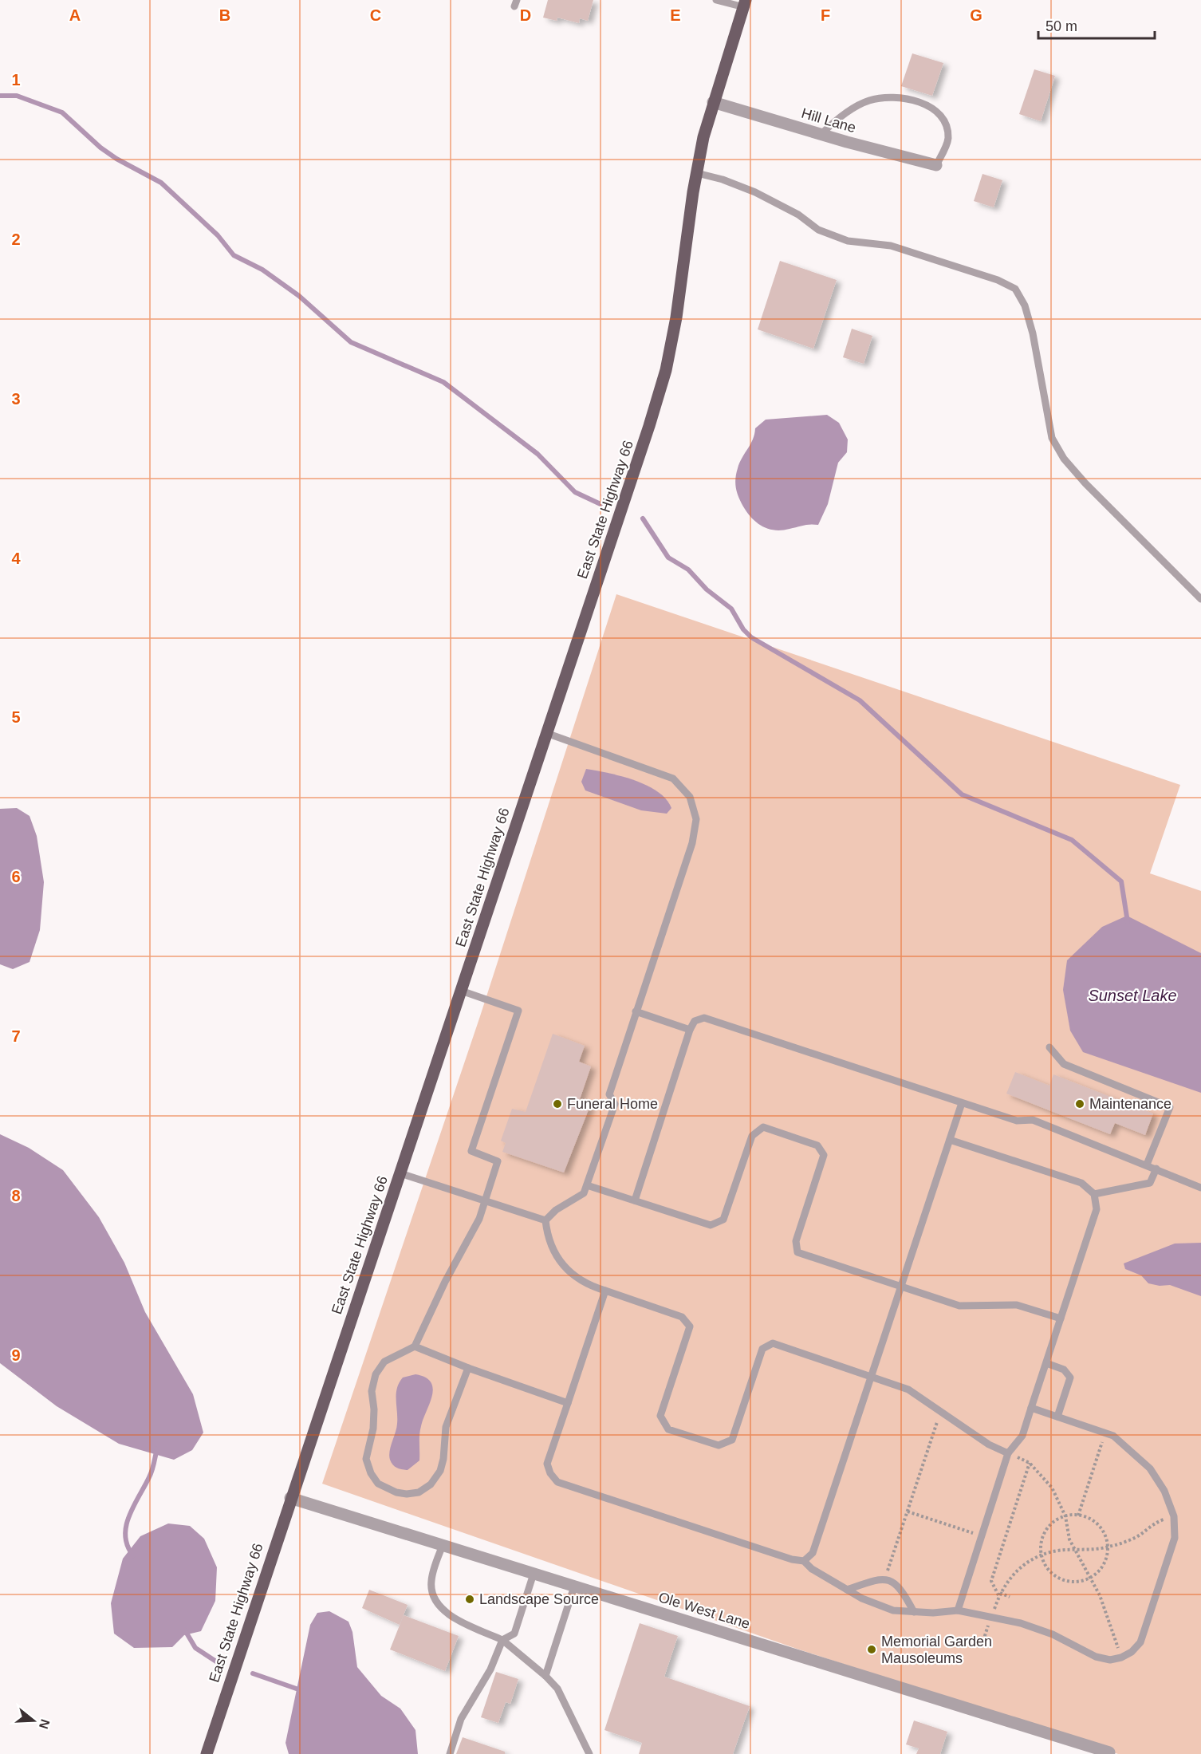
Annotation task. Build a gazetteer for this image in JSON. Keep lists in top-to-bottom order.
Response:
{
  "streets": {
    "main road": ["East State Highway 66"],
    "street": ["Hill Lane", "Ole West Lane"]
  },
  "crossings": [
    ["Hill Lane", "East State Highway 66"],
    ["East State Highway 66", "Ole West Lane"]
  ],
  "water": ["Sunset Lake"],
  "places": [
    "Funeral Home",
    "Maintenance",
    "Landscape Source",
    "Memorial Garden Mausoleums"
  ],
  "scale_bar": "50 m",
  "north": "right",
  "grid": {
    "columns": [
      "A",
      "B",
      "C",
      "D",
      "E",
      "F",
      "G"
    ],
    "rows": [
      "1",
      "2",
      "3",
      "4",
      "5",
      "6",
      "7",
      "8",
      "9"
    ]
  }
}
